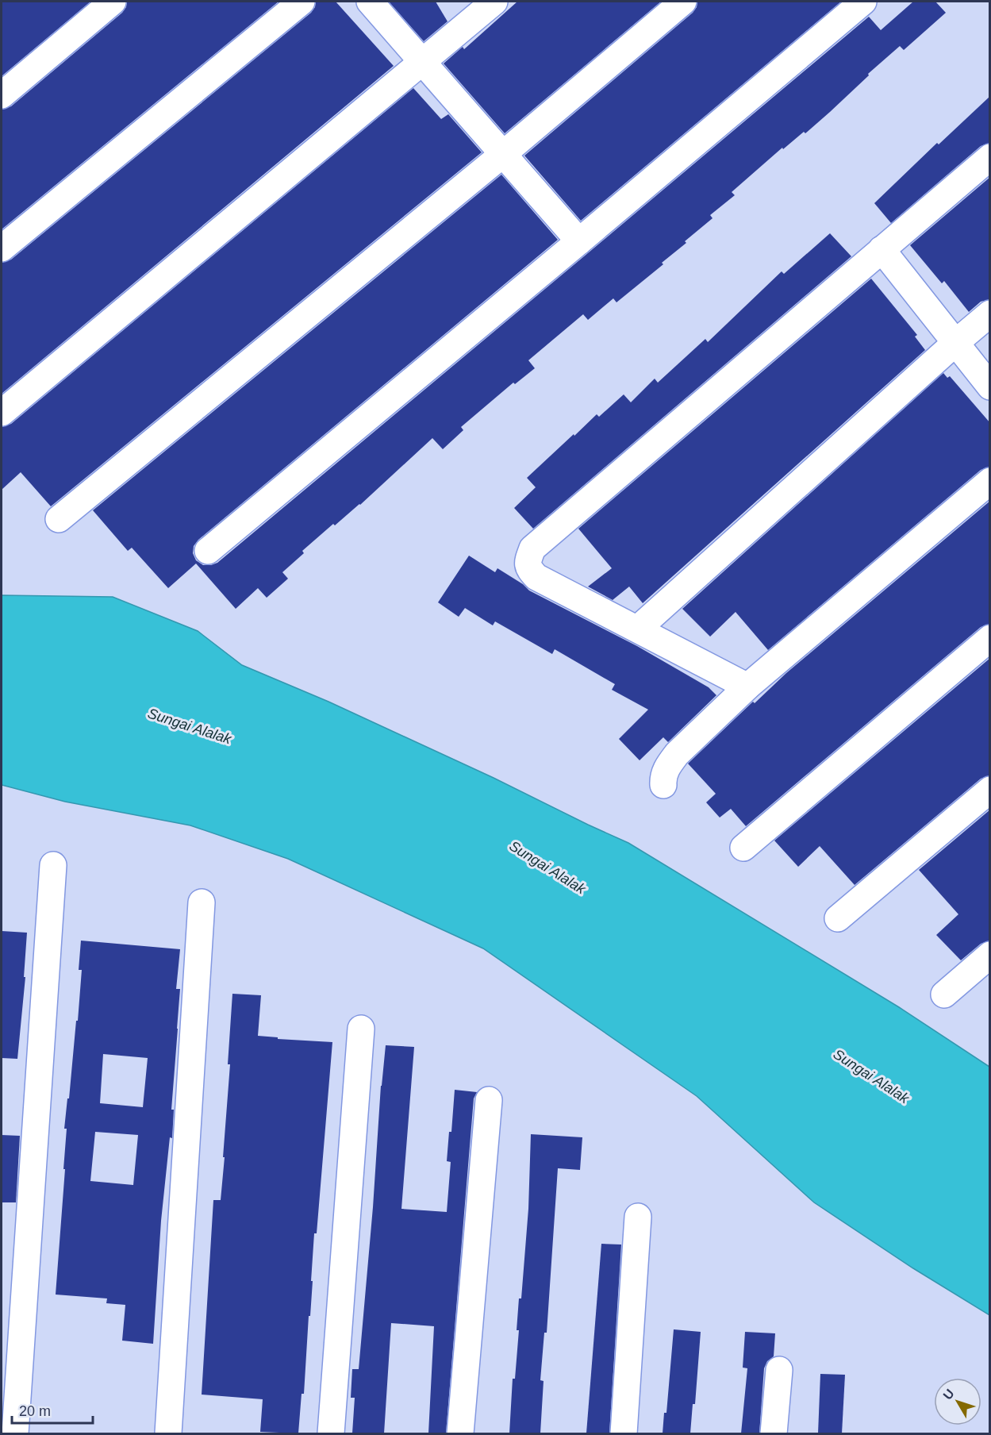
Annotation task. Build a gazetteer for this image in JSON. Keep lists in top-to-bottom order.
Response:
{
  "water": ["Sungai Alalak"],
  "scale_bar": "20 m",
  "north": "top left"
}
